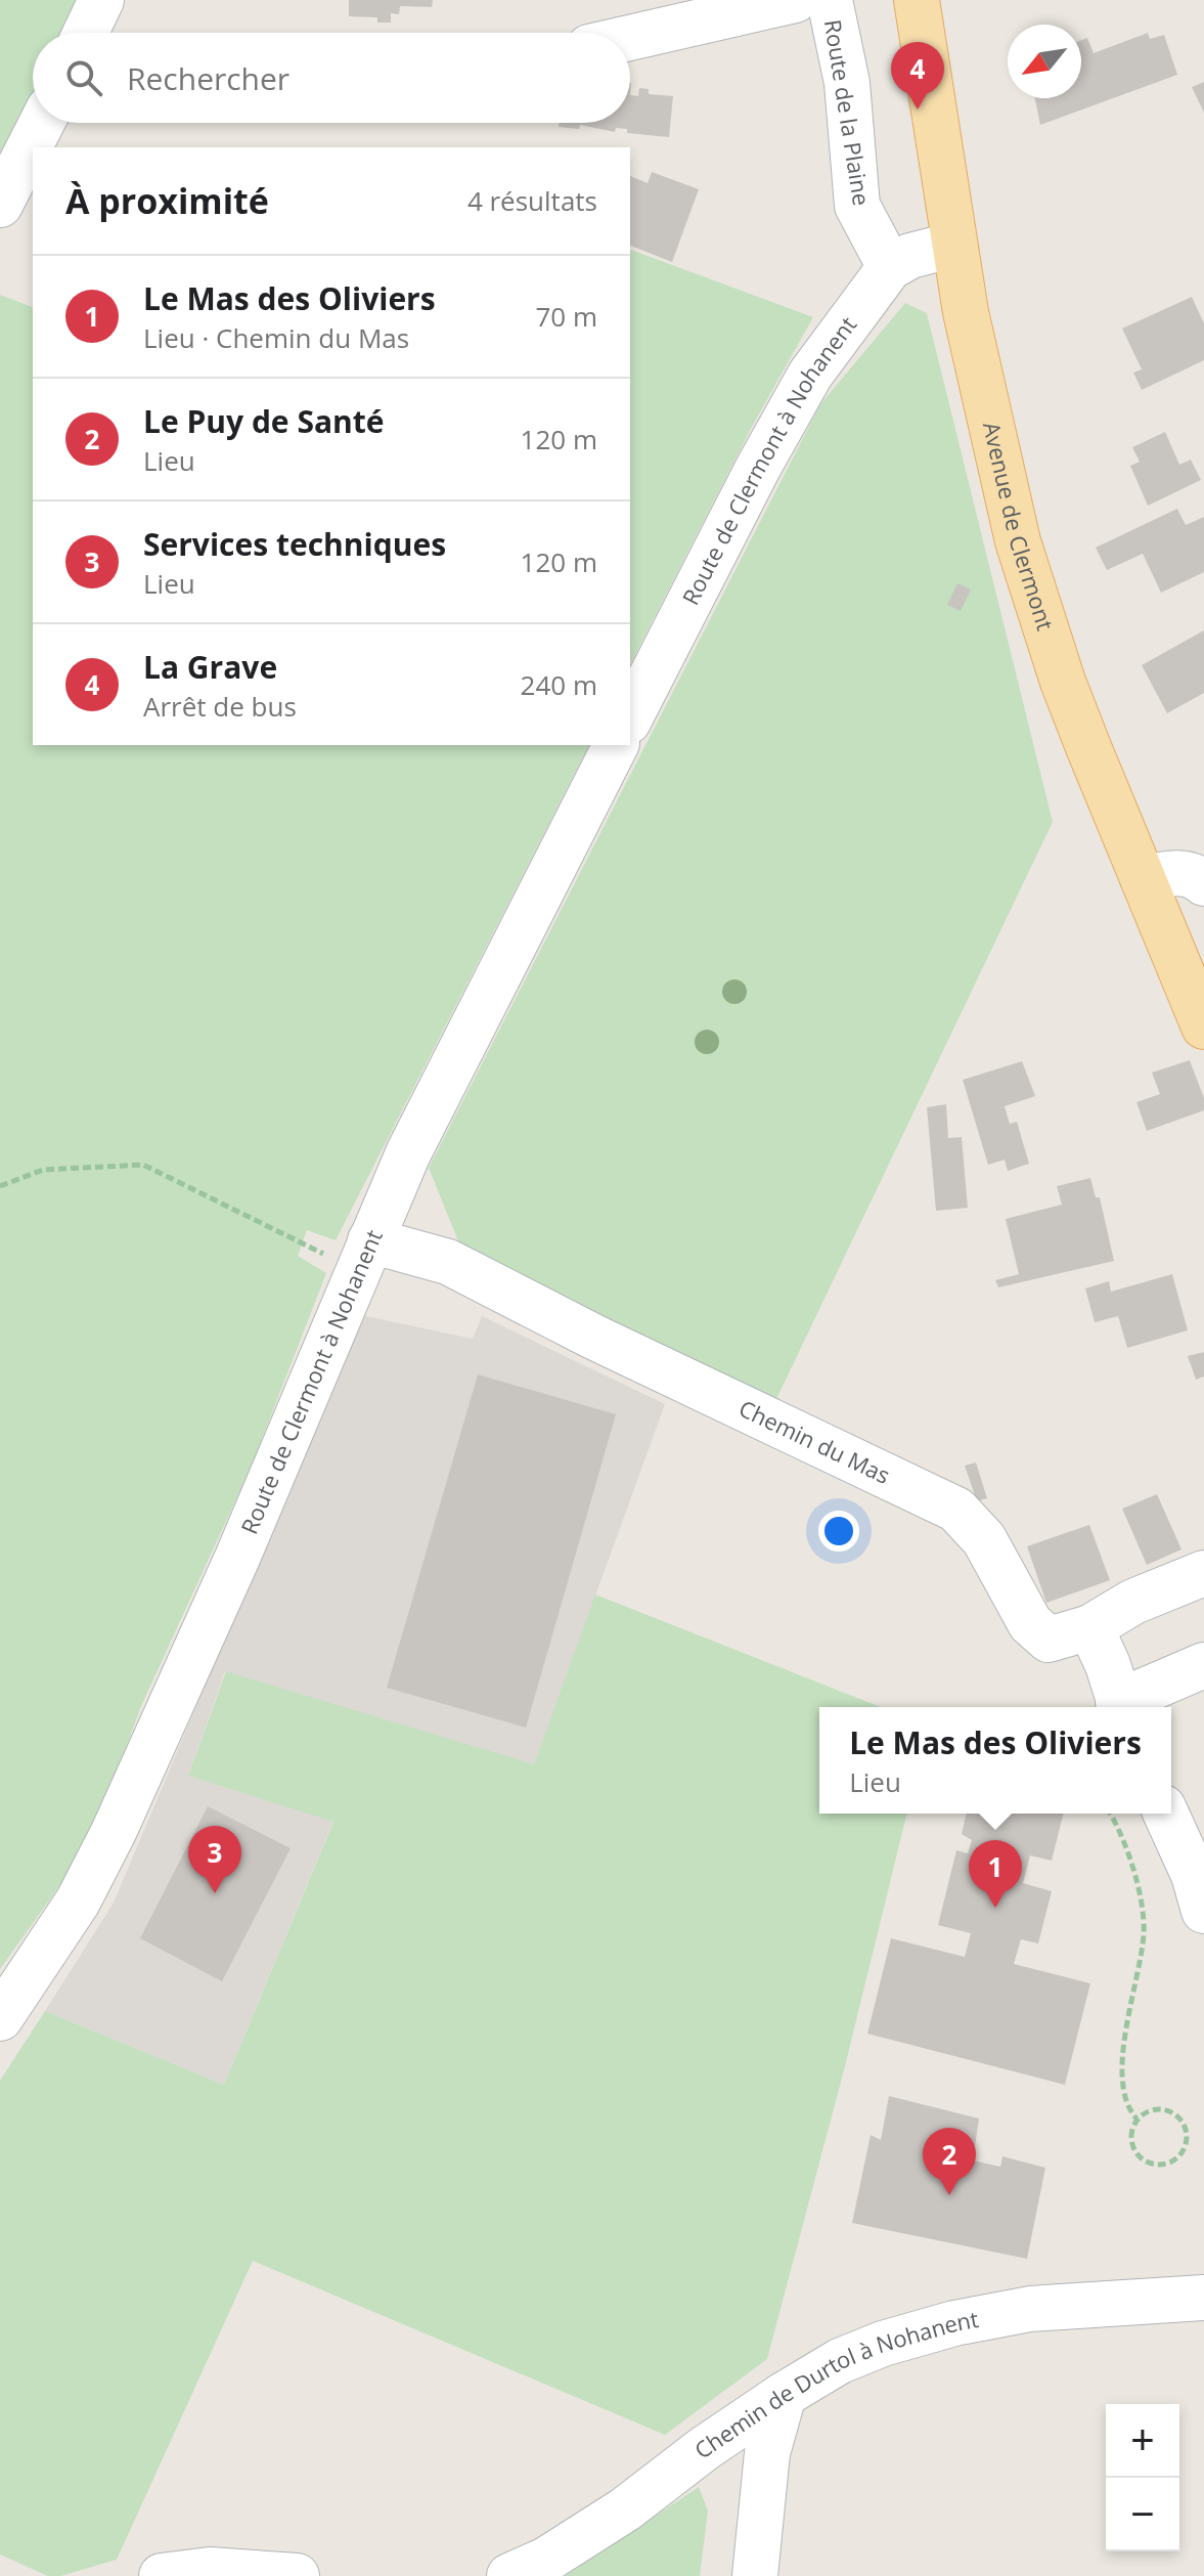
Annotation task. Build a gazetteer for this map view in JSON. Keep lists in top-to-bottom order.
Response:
{
  "streets": {
    "main road": ["Avenue de Clermont"],
    "street": [
      "Route de la Plaine",
      "Route de Clermont à Nohanent",
      "Chemin du Mas",
      "Chemin de Durtol à Nohanent"
    ]
  },
  "crossings": [
    ["Route de la Plaine", "Route de Clermont à Nohanent"],
    ["Route de Clermont à Nohanent", "Chemin du Mas"]
  ],
  "north": "bottom left",
  "page": {
    "search": "Rechercher",
    "pins": [
      "4",
      "3",
      "1",
      "2"
    ],
    "heading": ["À proximité", "4 résultats"],
    "list": [
      {
        "mark": "1",
        "name": "Le Mas des Oliviers",
        "note": "Lieu · Chemin du Mas",
        "value": "70 m"
      },
      {
        "mark": "2",
        "name": "Le Puy de Santé",
        "note": "Lieu",
        "value": "120 m"
      },
      {
        "mark": "3",
        "name": "Services techniques",
        "note": "Lieu",
        "value": "120 m"
      },
      {
        "mark": "4",
        "name": "La Grave",
        "note": "Arrêt de bus",
        "value": "240 m"
      }
    ],
    "popup": ["Le Mas des Oliviers", "Lieu"],
    "map_buttons": ["+", "−"]
  }
}
